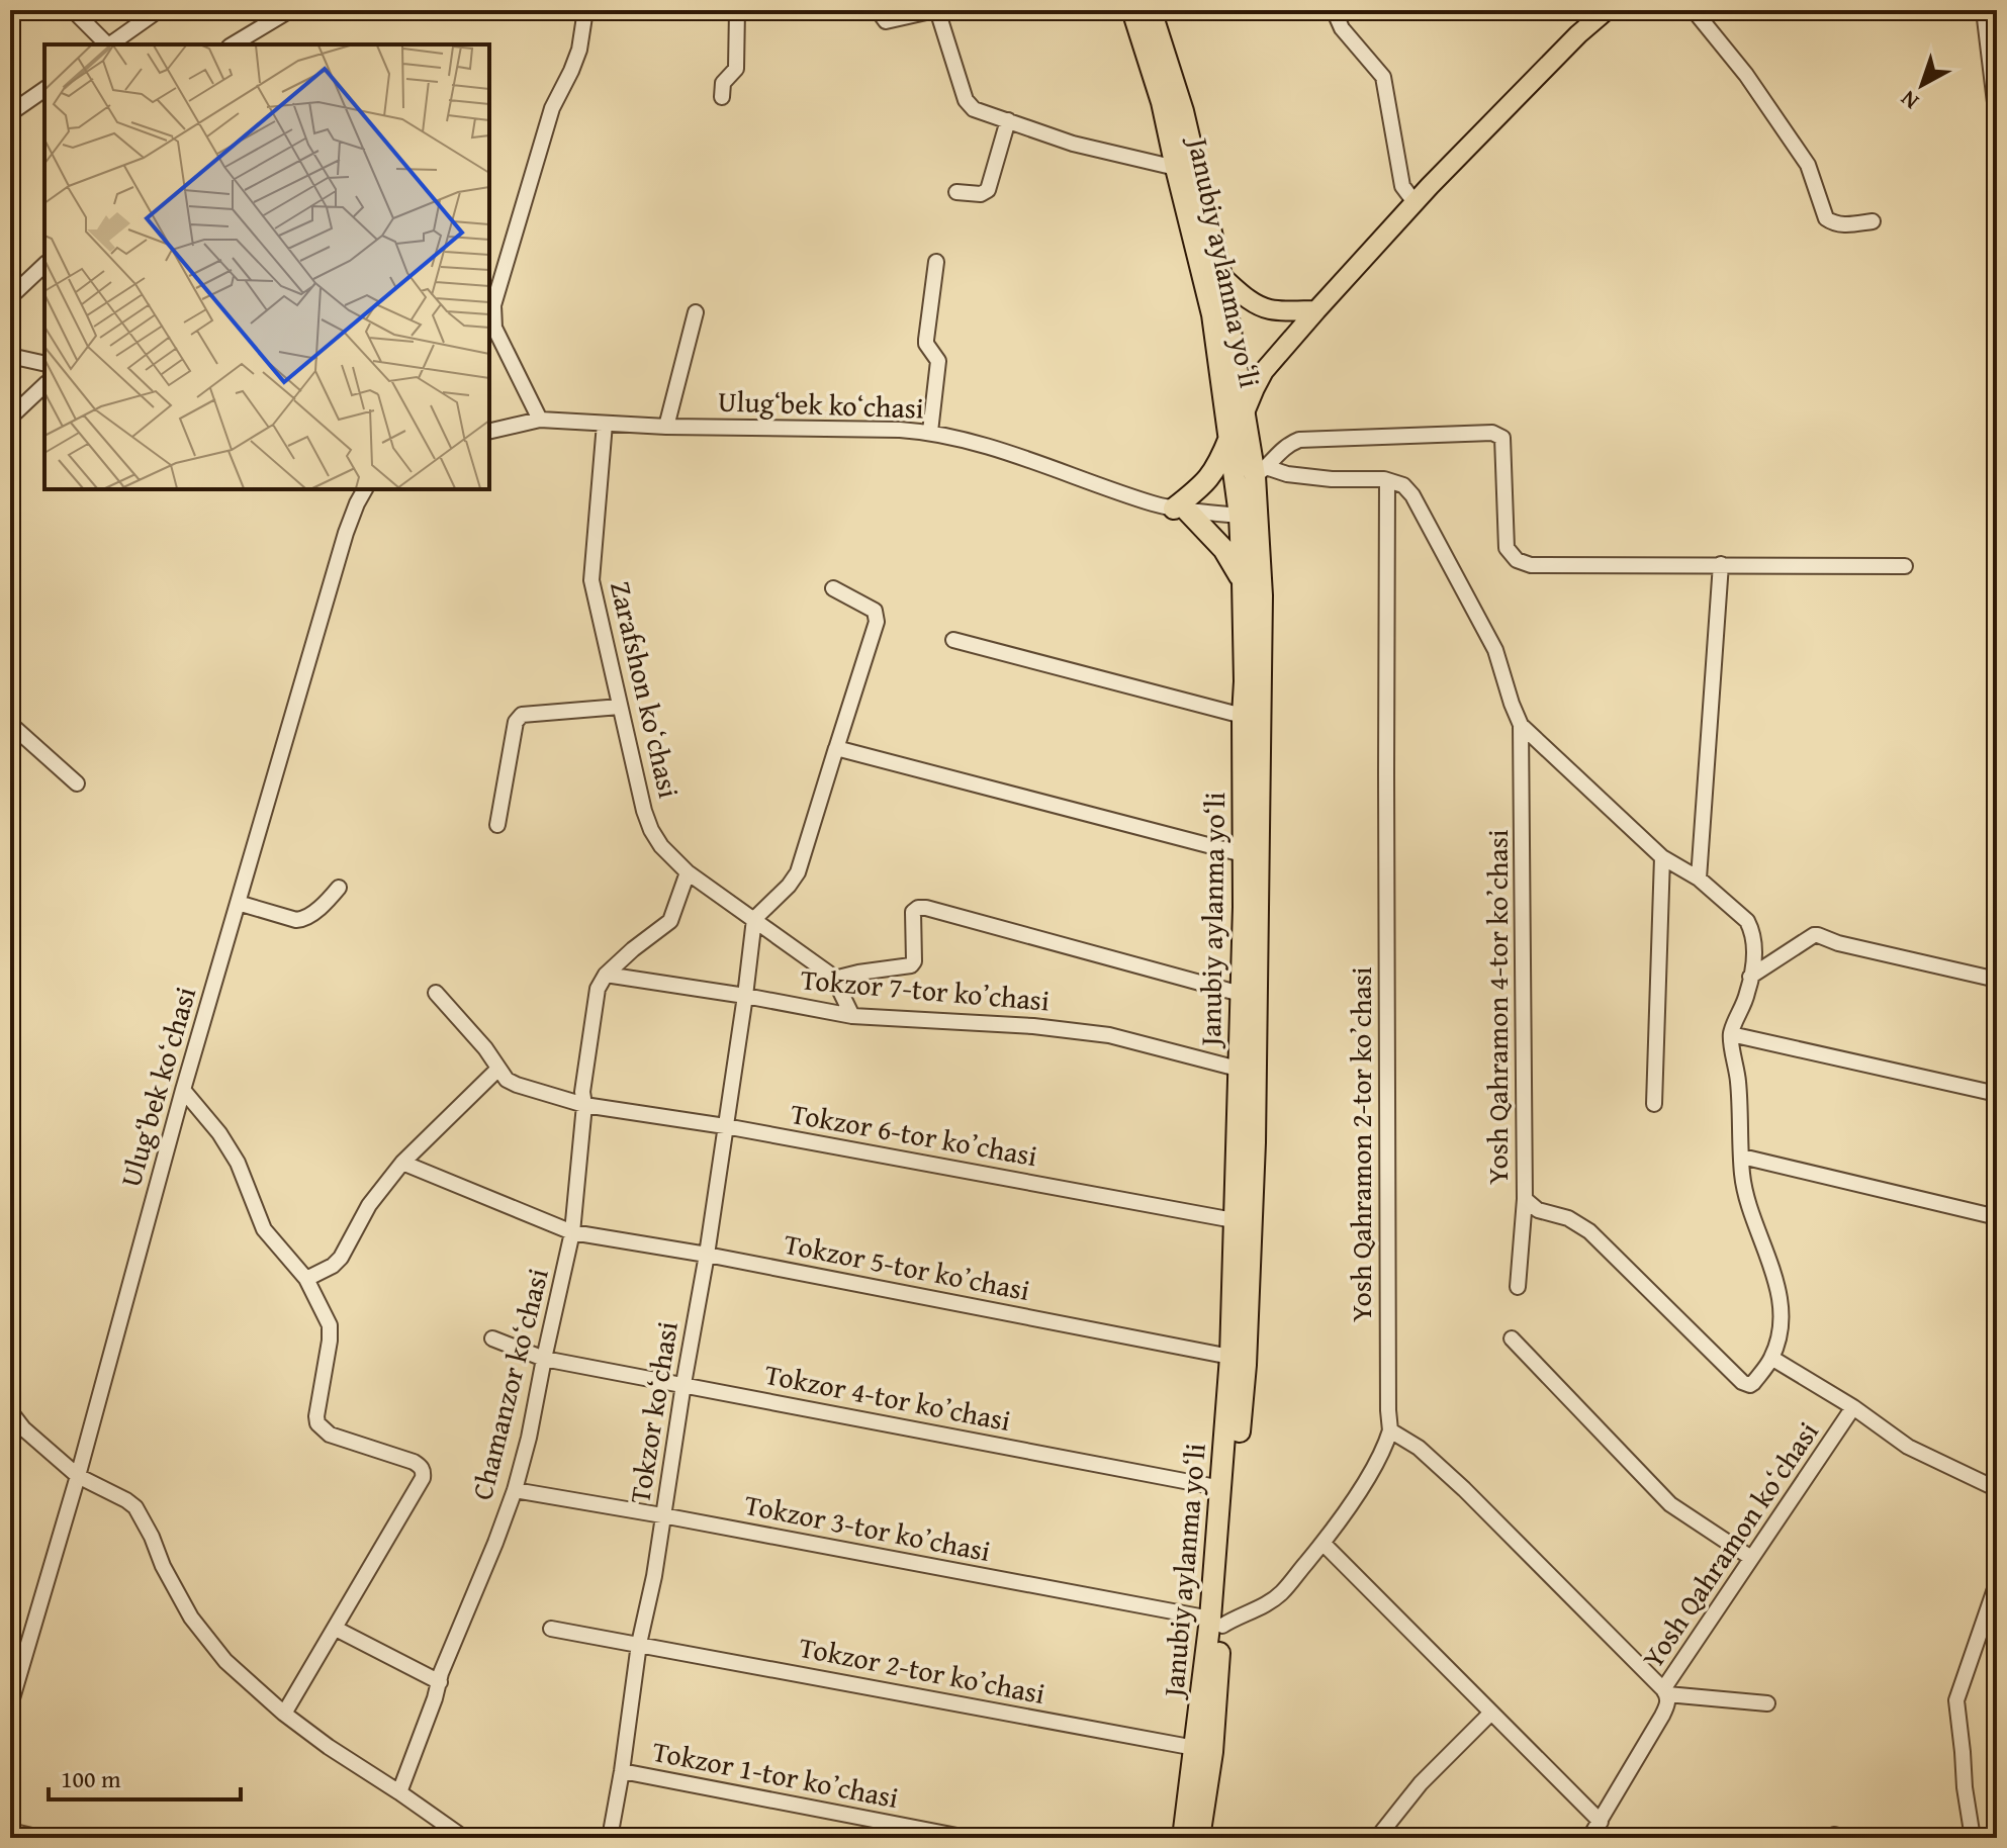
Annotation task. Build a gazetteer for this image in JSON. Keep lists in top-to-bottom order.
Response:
{
  "streets": {
    "highway": ["Janubiy aylanma yoʻli"],
    "street": [
      "Ulugʻbek koʻchasi",
      "Zarafshon koʻchasi",
      "Tokzor 7-tor koʼchasi",
      "Yosh Qahramon 4-tor koʼchasi",
      "Tokzor 6-tor koʼchasi",
      "Yosh Qahramon 2-tor koʼchasi",
      "Tokzor 5-tor koʼchasi",
      "Chamanzor koʻchasi",
      "Tokzor 4-tor koʼchasi",
      "Tokzor koʻchasi",
      "Tokzor 3-tor koʼchasi",
      "Yosh Qahramon koʻchasi",
      "Tokzor 2-tor koʼchasi",
      "Tokzor 1-tor koʼchasi"
    ]
  },
  "crossings": [
    ["Janubiy aylanma yoʻli", "Ulugʻbek koʻchasi"],
    ["Janubiy aylanma yoʻli", "Tokzor 7-tor koʼchasi"],
    ["Janubiy aylanma yoʻli", "Tokzor 6-tor koʼchasi"],
    ["Janubiy aylanma yoʻli", "Tokzor 5-tor koʼchasi"],
    ["Janubiy aylanma yoʻli", "Tokzor 4-tor koʼchasi"],
    ["Janubiy aylanma yoʻli", "Tokzor 3-tor koʼchasi"],
    ["Janubiy aylanma yoʻli", "Tokzor 2-tor koʼchasi"],
    ["Ulugʻbek koʻchasi", "Zarafshon koʻchasi"],
    ["Tokzor 7-tor koʼchasi", "Chamanzor koʻchasi"],
    ["Tokzor 7-tor koʼchasi", "Tokzor koʻchasi"],
    ["Tokzor 6-tor koʼchasi", "Chamanzor koʻchasi"],
    ["Tokzor 6-tor koʼchasi", "Tokzor koʻchasi"],
    ["Tokzor 5-tor koʼchasi", "Chamanzor koʻchasi"],
    ["Tokzor 5-tor koʼchasi", "Tokzor koʻchasi"],
    ["Chamanzor koʻchasi", "Tokzor 4-tor koʼchasi"],
    ["Chamanzor koʻchasi", "Tokzor 3-tor koʼchasi"],
    ["Tokzor 4-tor koʼchasi", "Tokzor koʻchasi"],
    ["Tokzor koʻchasi", "Tokzor 3-tor koʼchasi"],
    ["Tokzor koʻchasi", "Tokzor 2-tor koʼchasi"],
    ["Tokzor koʻchasi", "Tokzor 1-tor koʼchasi"]
  ],
  "scale_bar": "100 m",
  "north": "bottom left"
}
